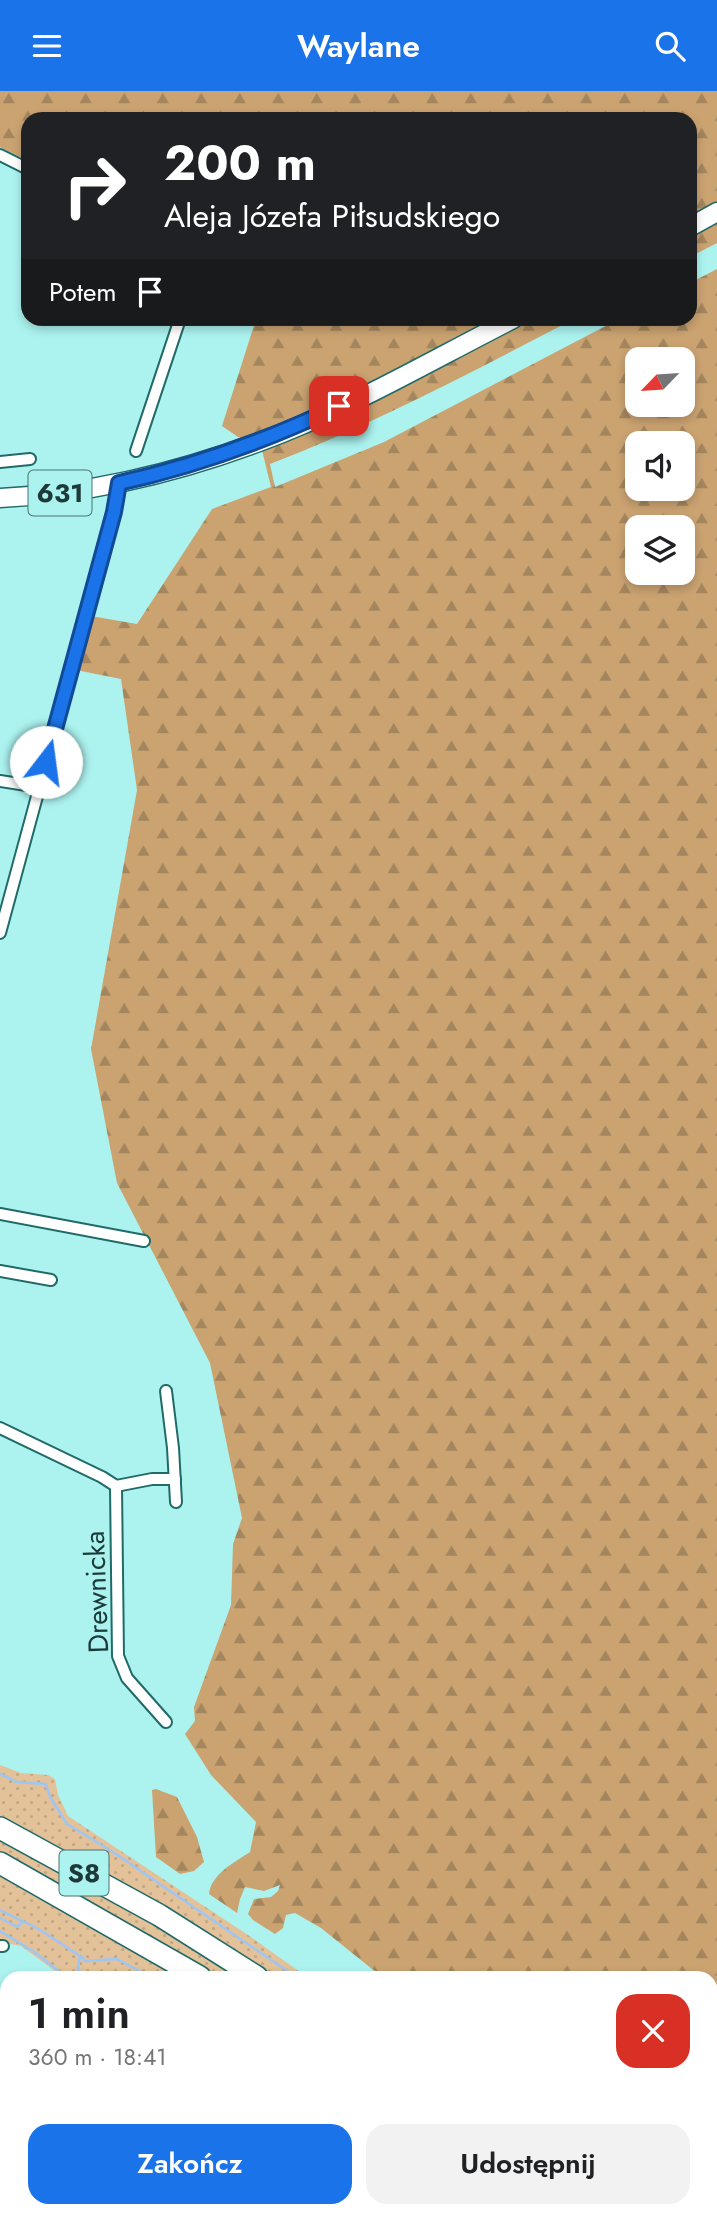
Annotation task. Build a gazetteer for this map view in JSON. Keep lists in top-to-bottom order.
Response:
{
  "streets": {
    "highway": ["S8"],
    "main road": ["631"],
    "street": ["Drewnicka"]
  },
  "north": "bottom left",
  "page": {
    "header": "Waylane",
    "turn": ["200 m", "Aleja Józefa Piłsudskiego"],
    "then": "Potem",
    "heading": ["1 min", "360 m · 18:41"],
    "buttons": ["Zakończ", "Udostępnij"]
  }
}
